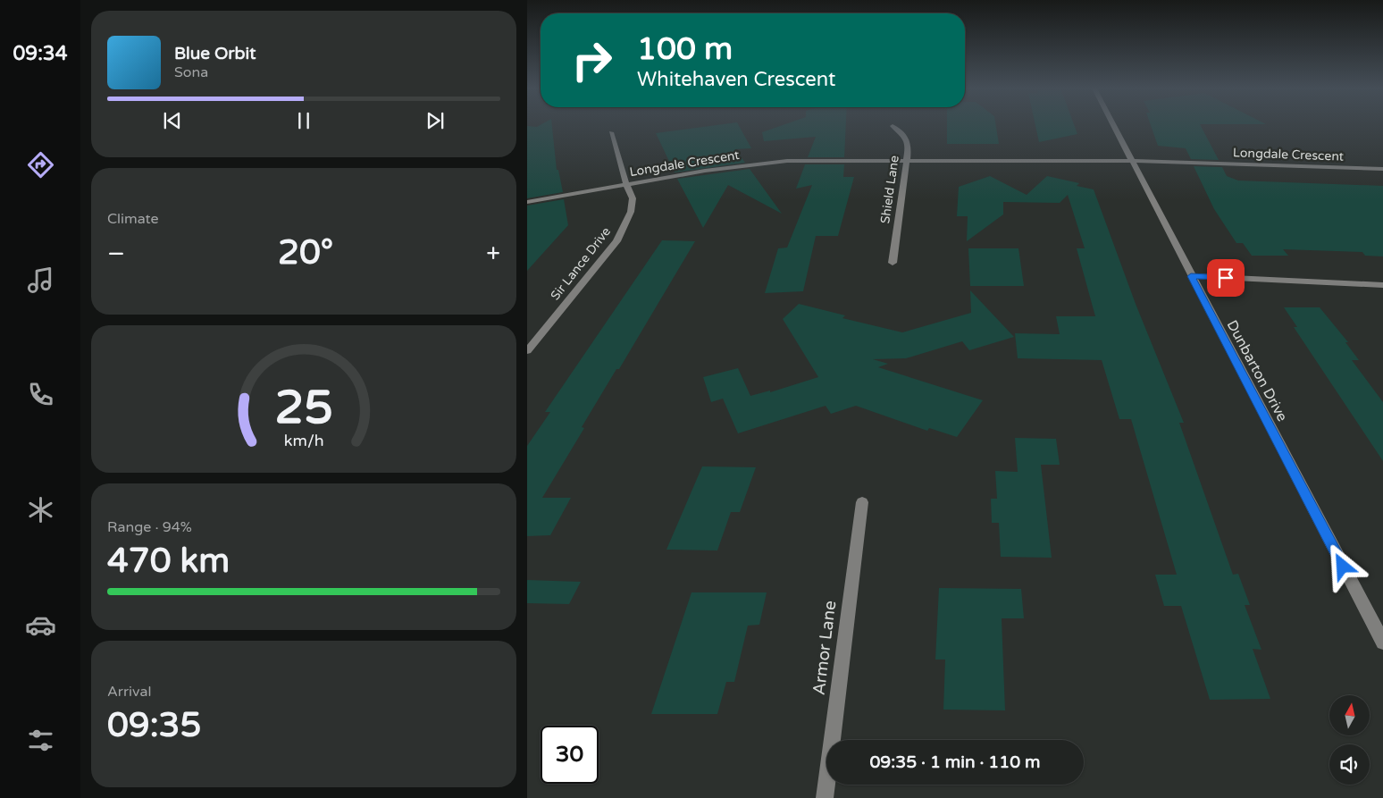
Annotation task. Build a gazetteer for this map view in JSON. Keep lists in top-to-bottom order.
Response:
{
  "streets": {
    "street": [
      "Longdale Crescent",
      "Shield Lane",
      "Sir Lance Drive",
      "Dunbarton Drive",
      "Armor Lane"
    ]
  },
  "crossings": [
    ["Longdale Crescent", "Shield Lane"],
    ["Longdale Crescent", "Sir Lance Drive"],
    ["Longdale Crescent", "Dunbarton Drive"]
  ],
  "north": "top",
  "page": {
    "tabs": "09:34",
    "turn": ["100 m", "Whitehaven Crescent"],
    "song": ["Blue Orbit", "Sona"],
    "tile": [
      "Climate",
      ["Range · 94%", "470 km"],
      ["Arrival", "09:35"]
    ],
    "heat": ["−", "20°", "+"],
    "limit": "30",
    "trip": "09:35 · 1 min · 110 m",
    "gauge": ["25", "km/h"]
  }
}
